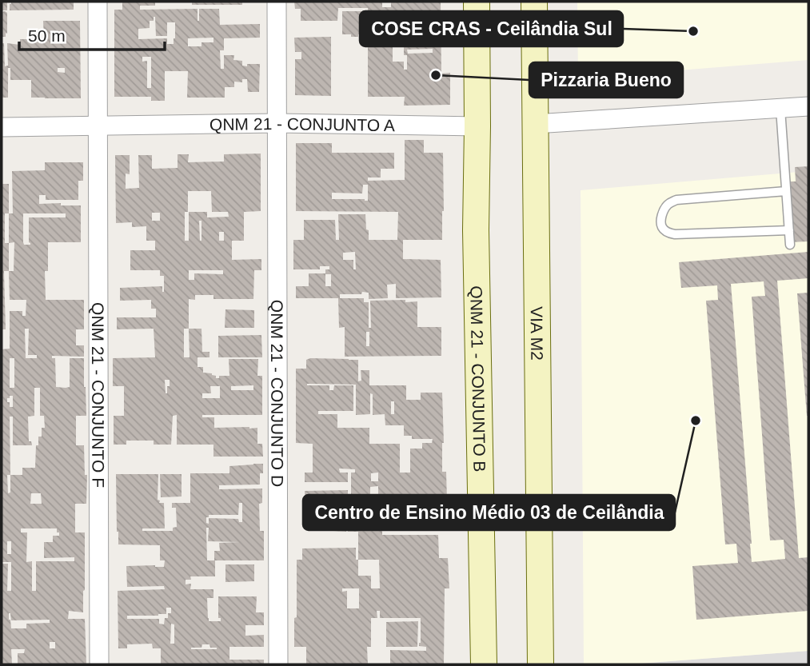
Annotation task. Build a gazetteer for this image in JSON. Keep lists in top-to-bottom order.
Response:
{
  "streets": {
    "main road": ["VIA M2", "QNM 21 - CONJUNTO B"],
    "street": ["QNM 21 - CONJUNTO A", "QNM 21 - CONJUNTO D", "QNM 21 - CONJUNTO F"]
  },
  "crossings": [
    ["QNM 21 - CONJUNTO A", "QNM 21 - CONJUNTO B"],
    ["QNM 21 - CONJUNTO A", "QNM 21 - CONJUNTO D"],
    ["QNM 21 - CONJUNTO A", "QNM 21 - CONJUNTO F"]
  ],
  "places": ["COSE CRAS - Ceilândia Sul", "Pizzaria Bueno", "Centro de Ensino Médio 03 de Ceilândia"],
  "scale_bar": "50 m"
}
